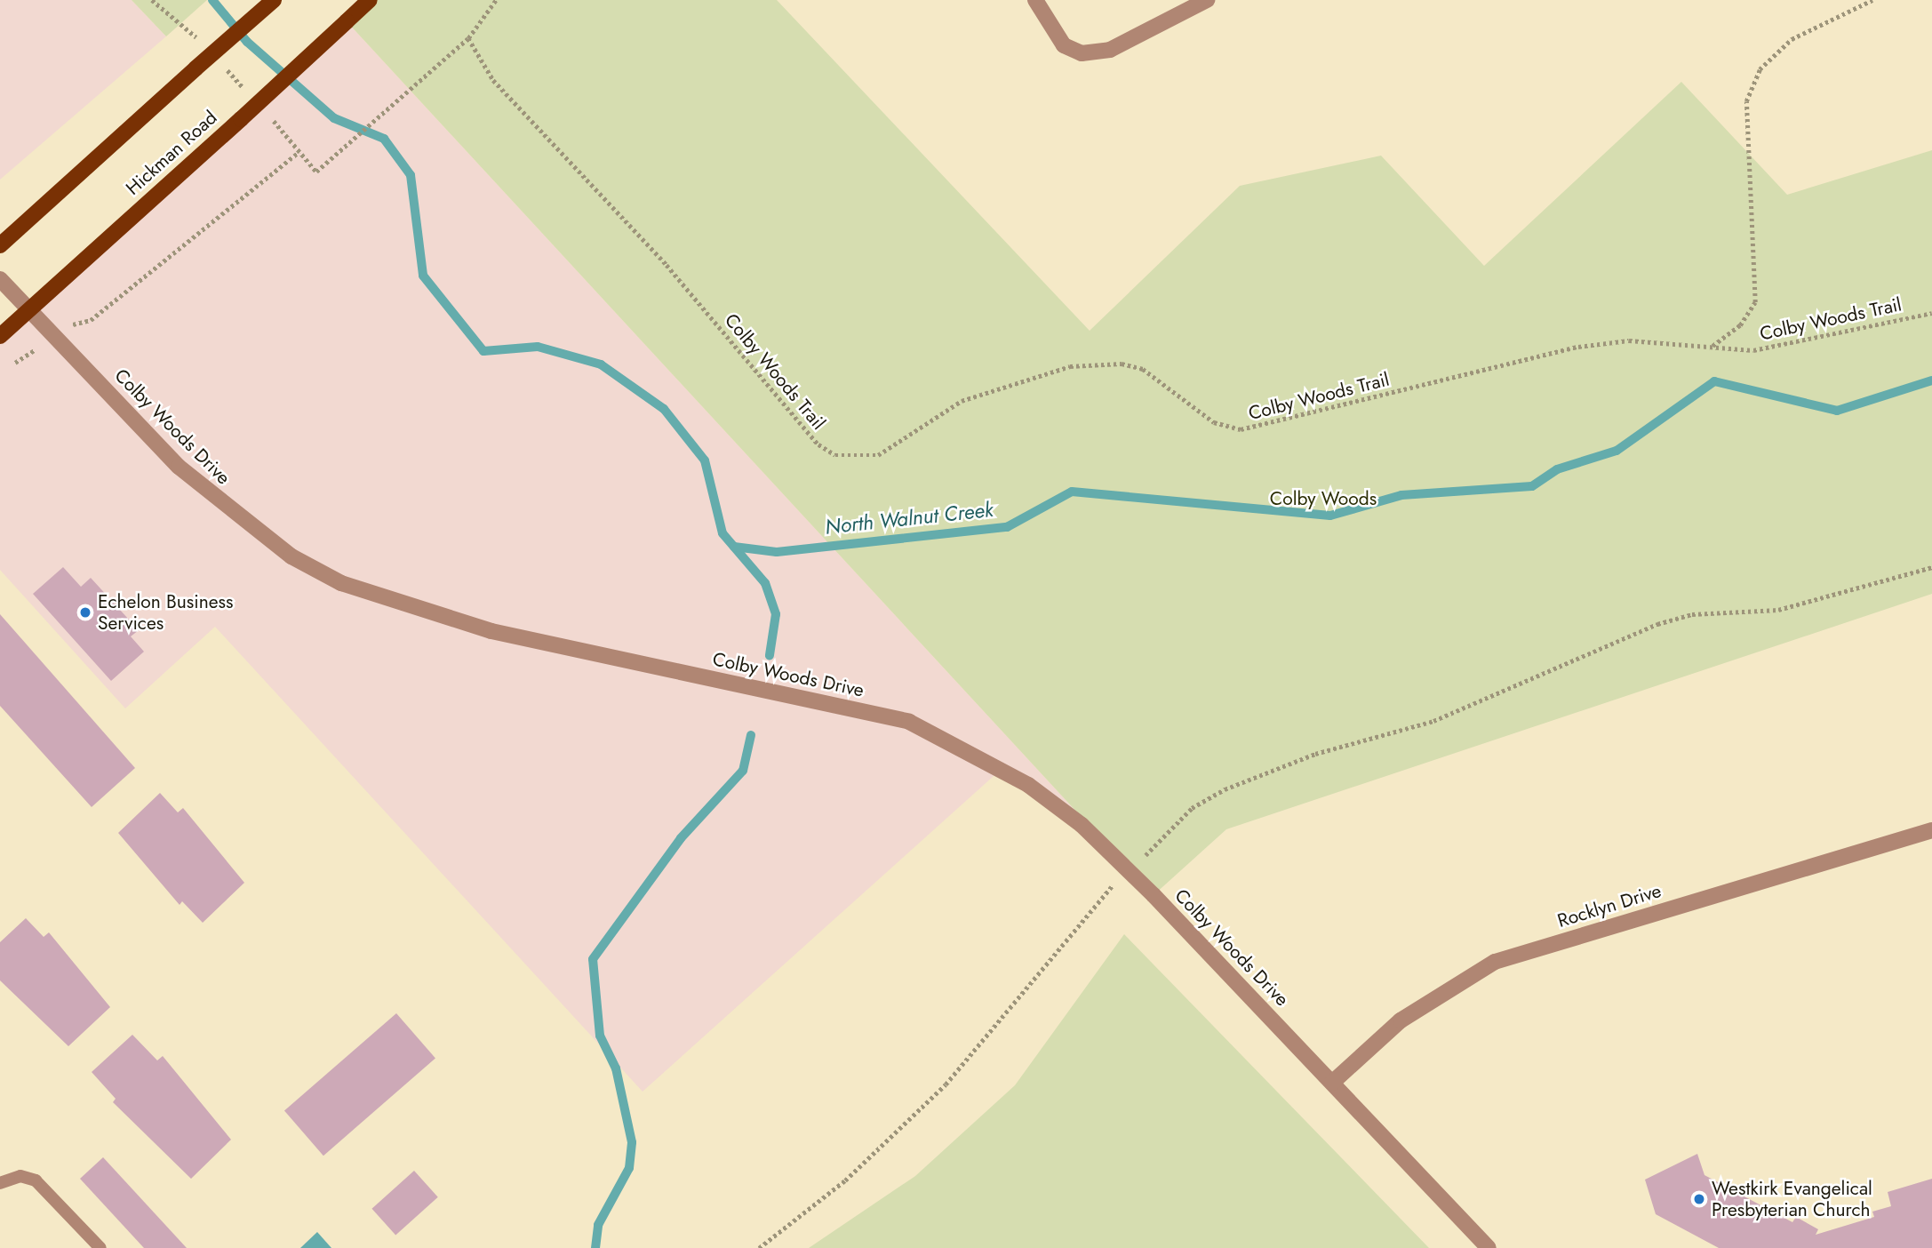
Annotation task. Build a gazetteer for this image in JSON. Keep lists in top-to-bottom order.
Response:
{
  "streets": {
    "main road": ["Hickman Road"],
    "street": ["Colby Woods Drive", "Rocklyn Drive"],
    "path": ["Colby Woods Trail"]
  },
  "crossings": [
    ["Hickman Road", "Colby Woods Drive"],
    ["Colby Woods Drive", "Rocklyn Drive"]
  ],
  "water": ["North Walnut Creek"],
  "parks": ["Colby Woods"],
  "places": ["Echelon Business Services", "Westkirk Evangelical Presbyterian Church"]
}
